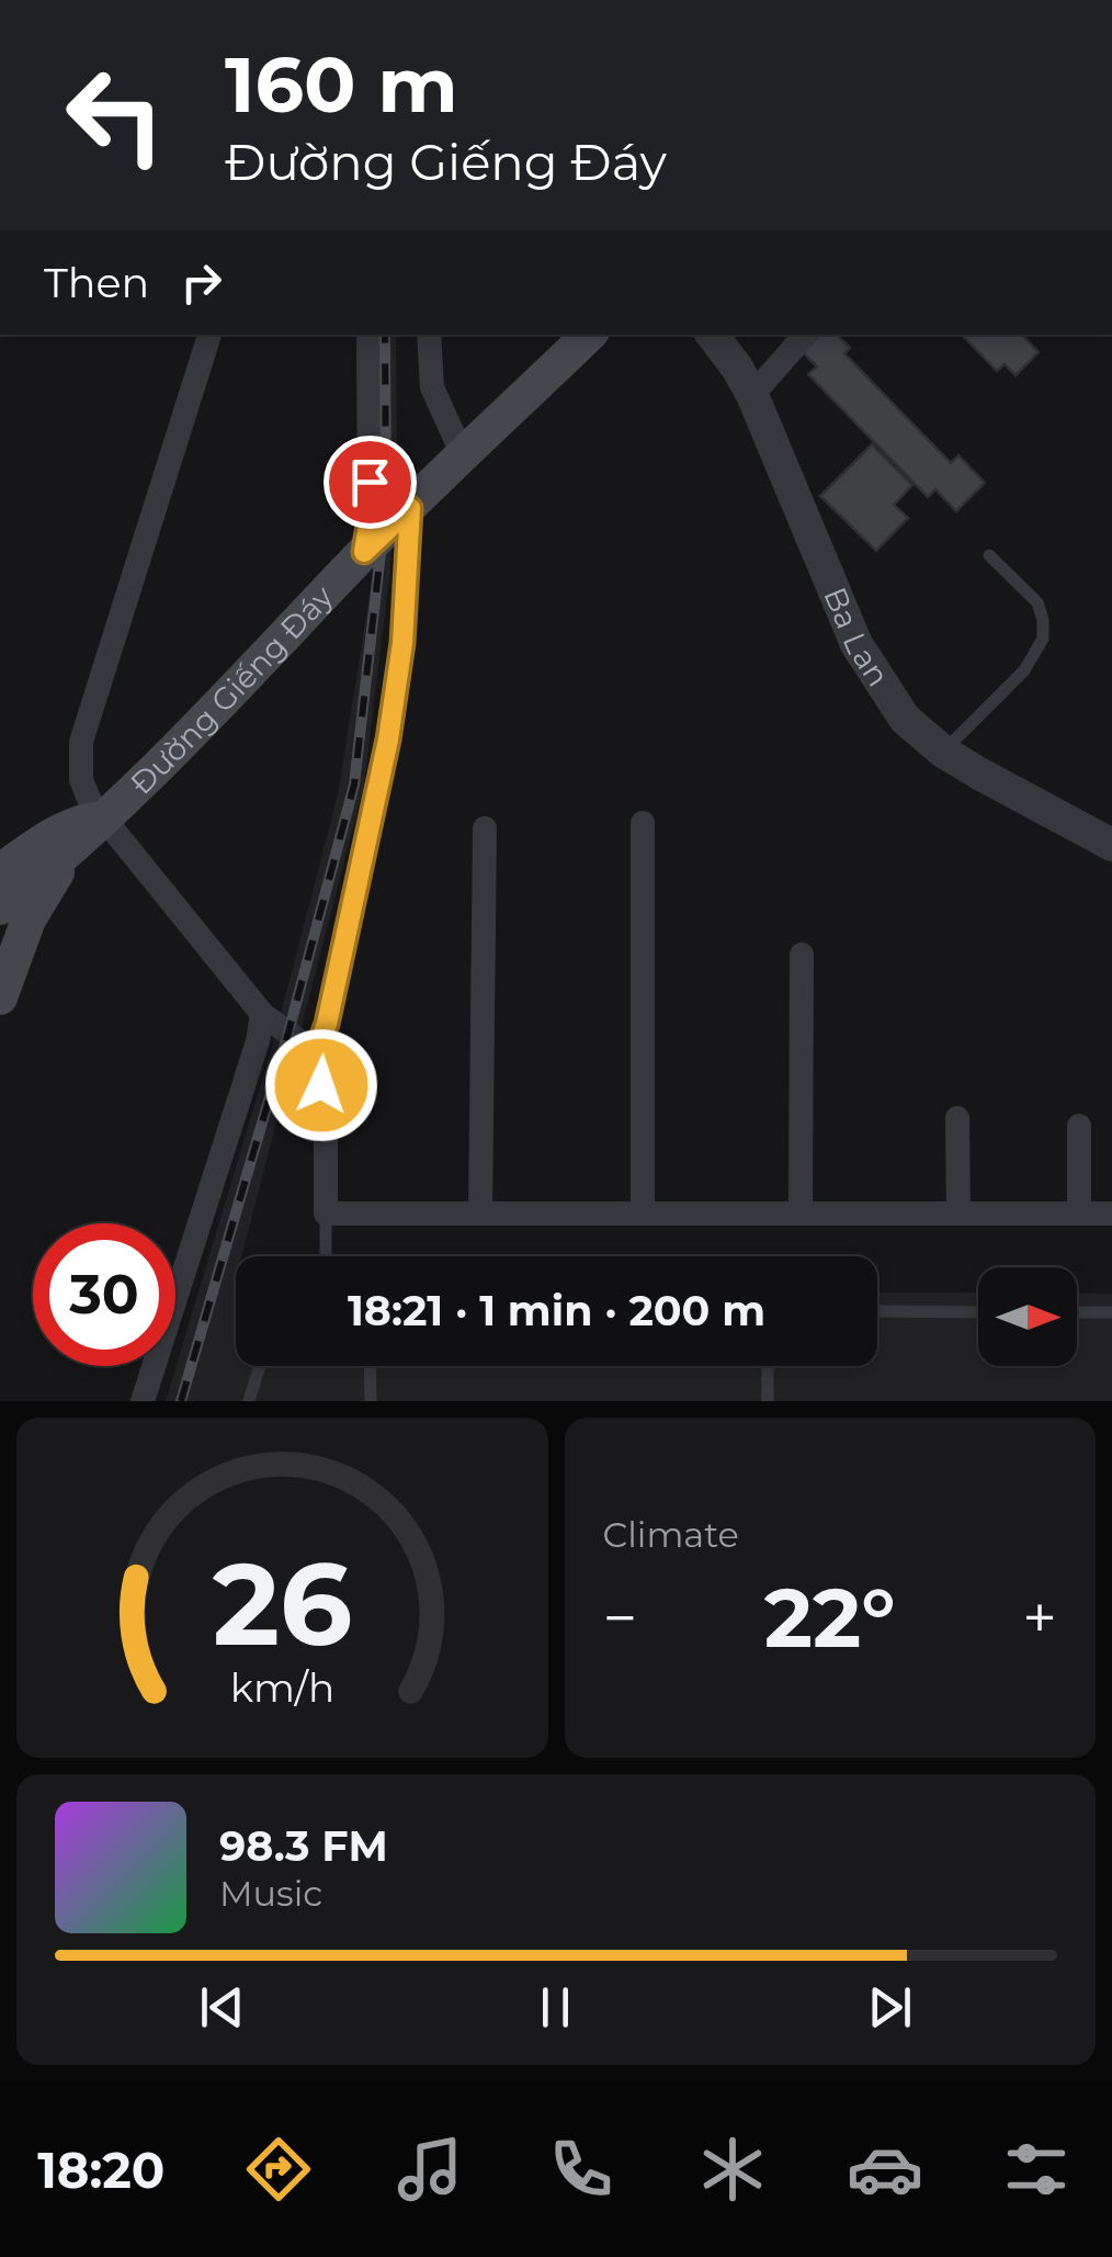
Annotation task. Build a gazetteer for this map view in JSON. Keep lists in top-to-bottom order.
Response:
{
  "streets": {
    "main road": ["Đường Giếng Đáy"],
    "street": ["Ba Lan"]
  },
  "north": "right",
  "page": {
    "turn": ["160 m", "Đường Giếng Đáy"],
    "then": "Then",
    "limit": "30",
    "trip": "18:21 · 1 min · 200 m",
    "tile": "Climate",
    "heat": ["−", "22°", "+"],
    "song": ["98.3 FM", "Music"],
    "tabs": "18:20",
    "gauge": ["26", "km/h"]
  }
}
